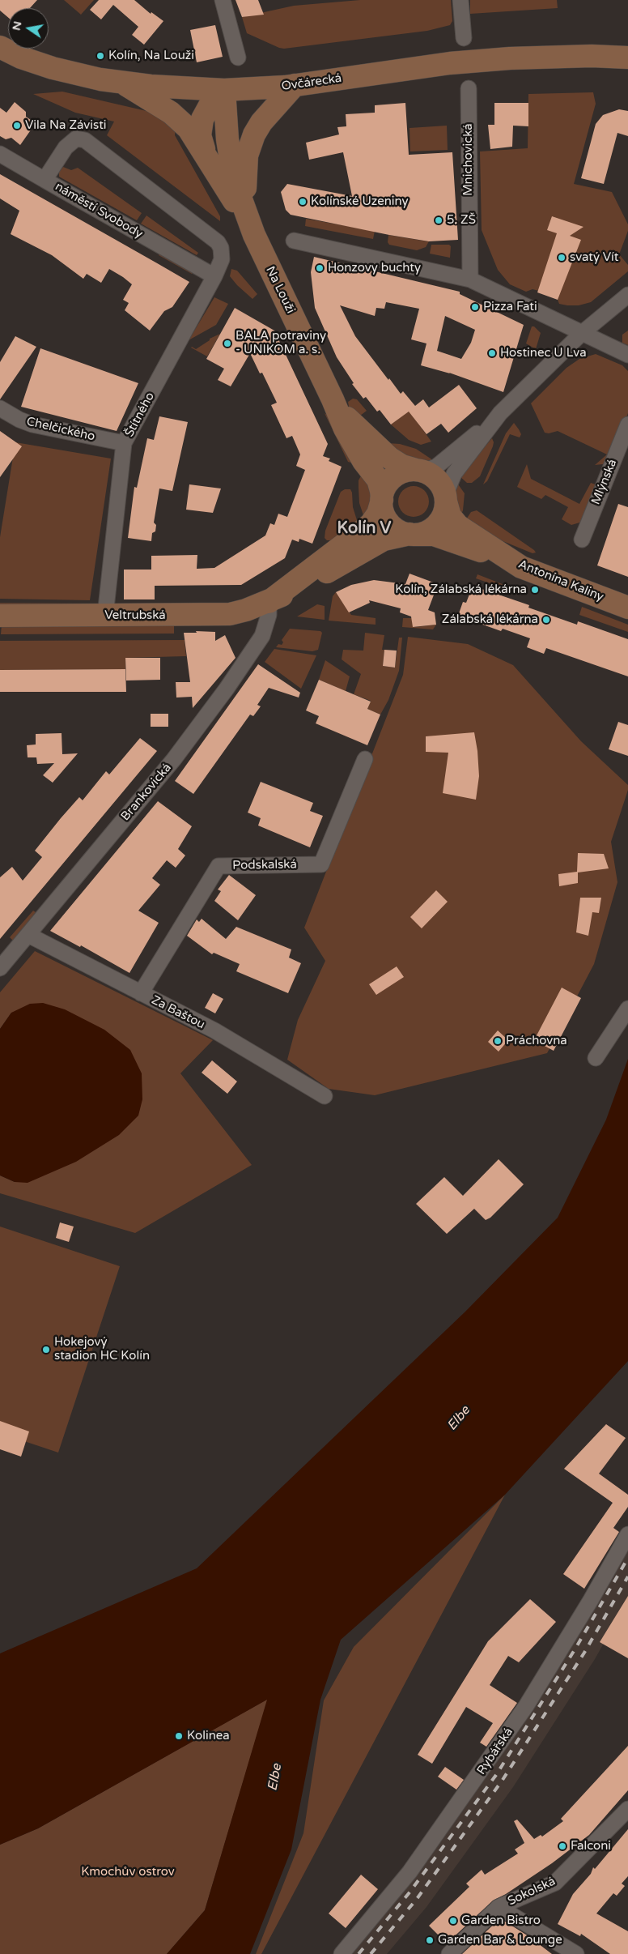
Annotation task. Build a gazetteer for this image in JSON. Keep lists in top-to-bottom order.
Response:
{
  "streets": {
    "street": [
      "Ovčárecká",
      "Mnichovická",
      "náměstí Svobody",
      "Na Louži",
      "Štítného",
      "Chelčického",
      "Mlýnská",
      "Antonína Kaliny",
      "Veltrubská",
      "Brankovická",
      "Podskalská",
      "Za Baštou",
      "Rybářská",
      "Sokolská"
    ]
  },
  "crossings": [
    ["Ovčárecká", "Na Louži"],
    ["náměstí Svobody", "Štítného"],
    ["Na Louži", "Antonína Kaliny"],
    ["Štítného", "Chelčického"],
    ["Štítného", "Veltrubská"],
    ["Veltrubská", "Brankovická"],
    ["Brankovická", "Za Baštou"],
    ["Podskalská", "Za Baštou"]
  ],
  "districts": ["Kolín V"],
  "water": ["Elbe"],
  "parks": ["Kmochův ostrov"],
  "places": [
    "Kolín, Na Louži",
    "Vila Na Závisti",
    "Kolínské Uzeniny",
    "5. ZŠ",
    "svatý Vít",
    "Honzovy buchty",
    "Pizza Fati",
    "BALA potraviny - UNIKOM a. s.",
    "Hostinec U Lva",
    "Kolín, Zálabská lékárna",
    "Zálabská lékárna",
    "Práchovna",
    "Hokejový stadion HC Kolín",
    "Kolinea",
    "Falconi",
    "Garden Bistro",
    "Garden Bar & Lounge"
  ],
  "north": "left"
}
